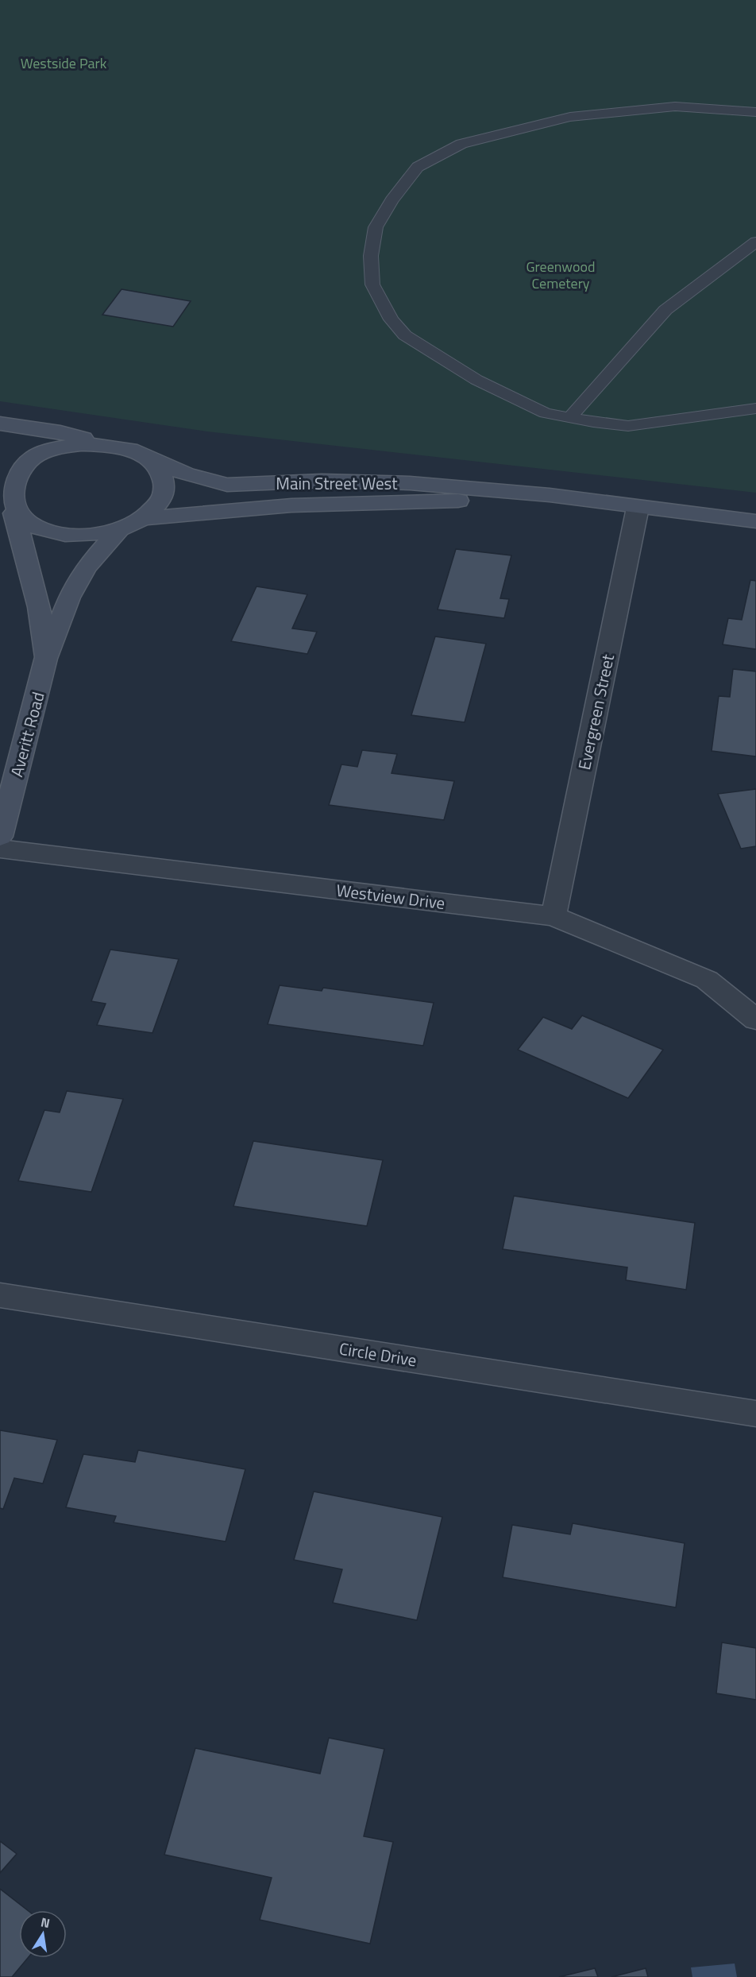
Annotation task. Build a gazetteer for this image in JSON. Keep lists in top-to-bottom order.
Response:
{
  "streets": {
    "main road": ["Main Street West", "Averitt Road"],
    "street": ["Evergreen Street", "Westview Drive", "Circle Drive"]
  },
  "crossings": [
    ["Main Street West", "Evergreen Street"],
    ["Main Street West", "Averitt Road"],
    ["Evergreen Street", "Westview Drive"]
  ],
  "parks": ["Westside Park", "Greenwood Cemetery"],
  "north": "top"
}
